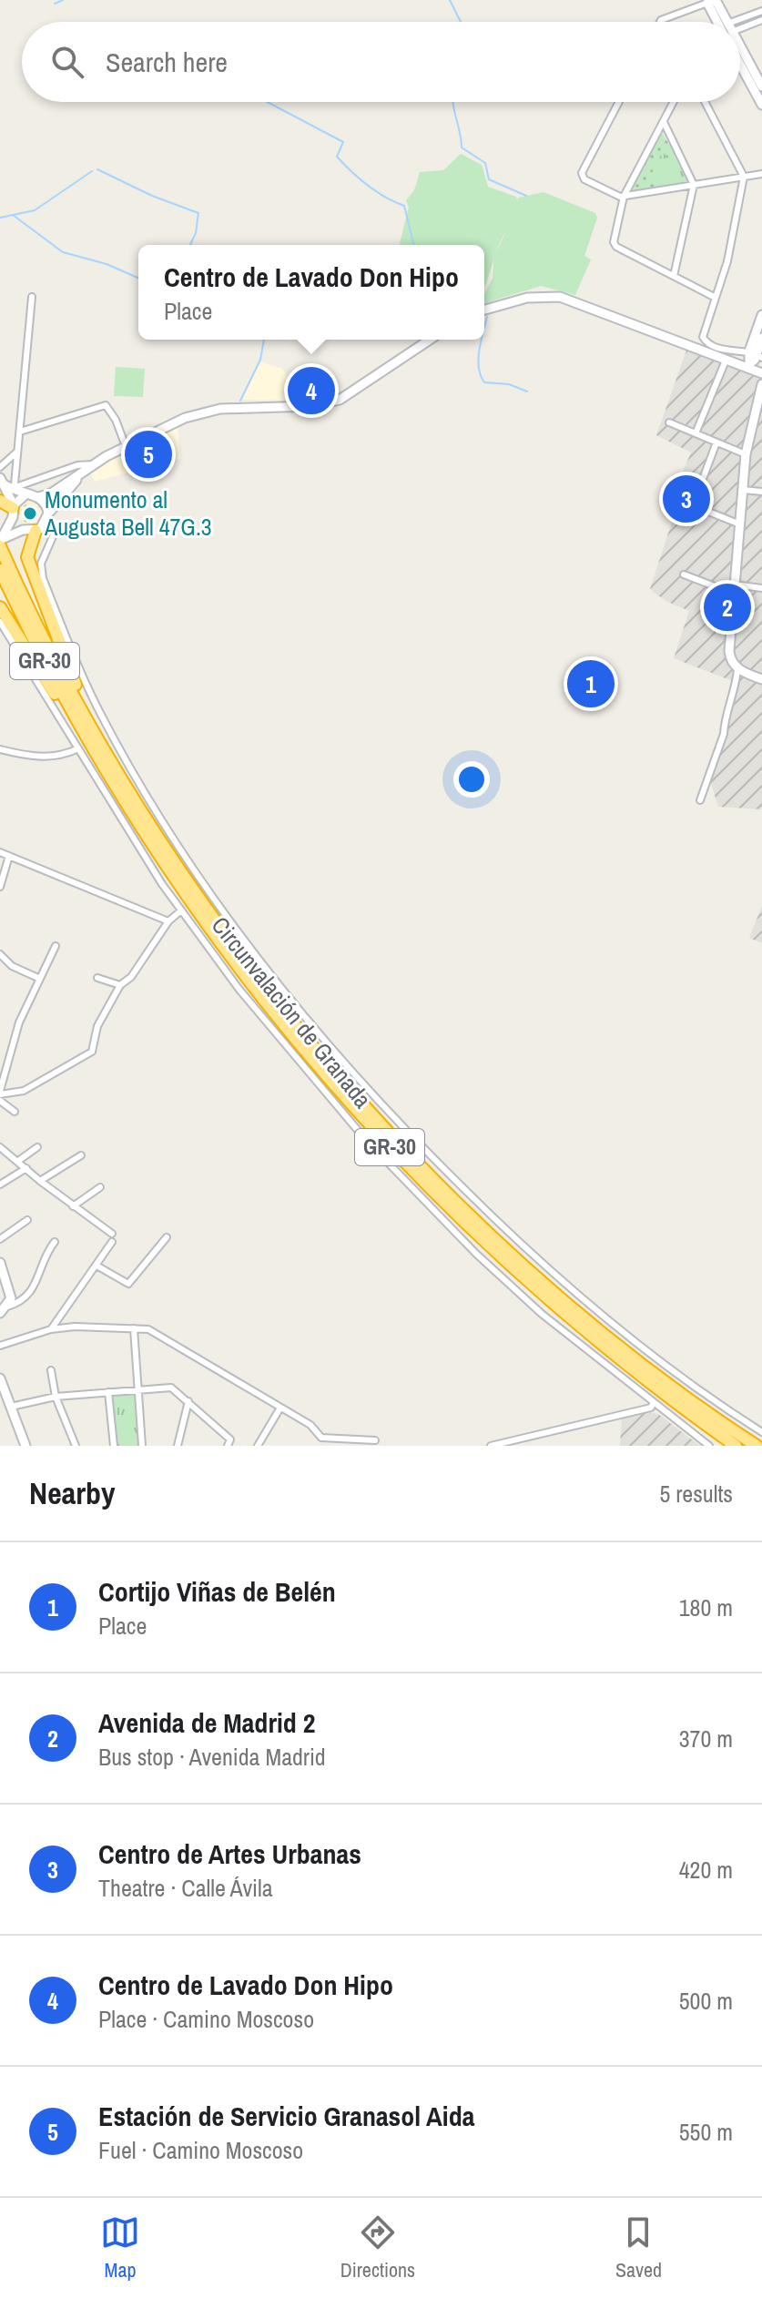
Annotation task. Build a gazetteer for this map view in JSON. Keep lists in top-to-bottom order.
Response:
{
  "streets": {
    "highway": ["GR-30", "Circunvalación de Granada"]
  },
  "places": ["Monumento al Augusta Bell 47G.3"],
  "page": {
    "search": "Search here",
    "popup": ["Centro de Lavado Don Hipo", "Place"],
    "pins": [
      "4",
      "5",
      "3",
      "2",
      "1"
    ],
    "heading": ["Nearby", "5 results"],
    "list": [
      {
        "mark": "1",
        "name": "Cortijo Viñas de Belén",
        "note": "Place",
        "value": "180 m"
      },
      {
        "mark": "2",
        "name": "Avenida de Madrid 2",
        "note": "Bus stop · Avenida Madrid",
        "value": "370 m"
      },
      {
        "mark": "3",
        "name": "Centro de Artes Urbanas",
        "note": "Theatre · Calle Ávila",
        "value": "420 m"
      },
      {
        "mark": "4",
        "name": "Centro de Lavado Don Hipo",
        "note": "Place · Camino Moscoso",
        "value": "500 m"
      },
      {
        "mark": "5",
        "name": "Estación de Servicio Granasol Aida",
        "note": "Fuel · Camino Moscoso",
        "value": "550 m"
      }
    ],
    "nav": ["Map", "Directions", "Saved"]
  }
}
